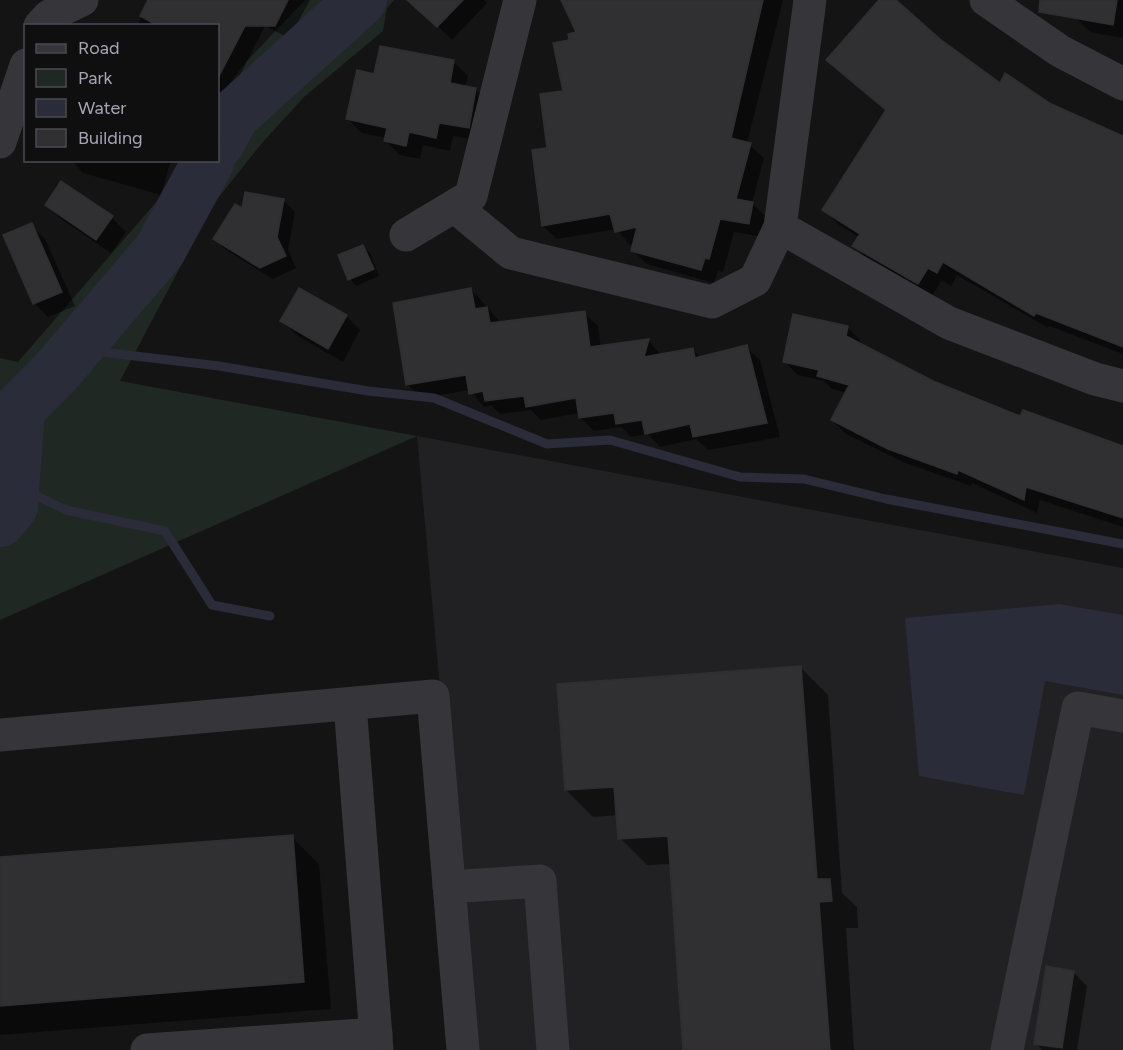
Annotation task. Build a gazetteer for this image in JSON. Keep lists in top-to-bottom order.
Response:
{
  "legend": [
    "Road",
    "Park",
    "Water",
    "Building"
  ]
}
